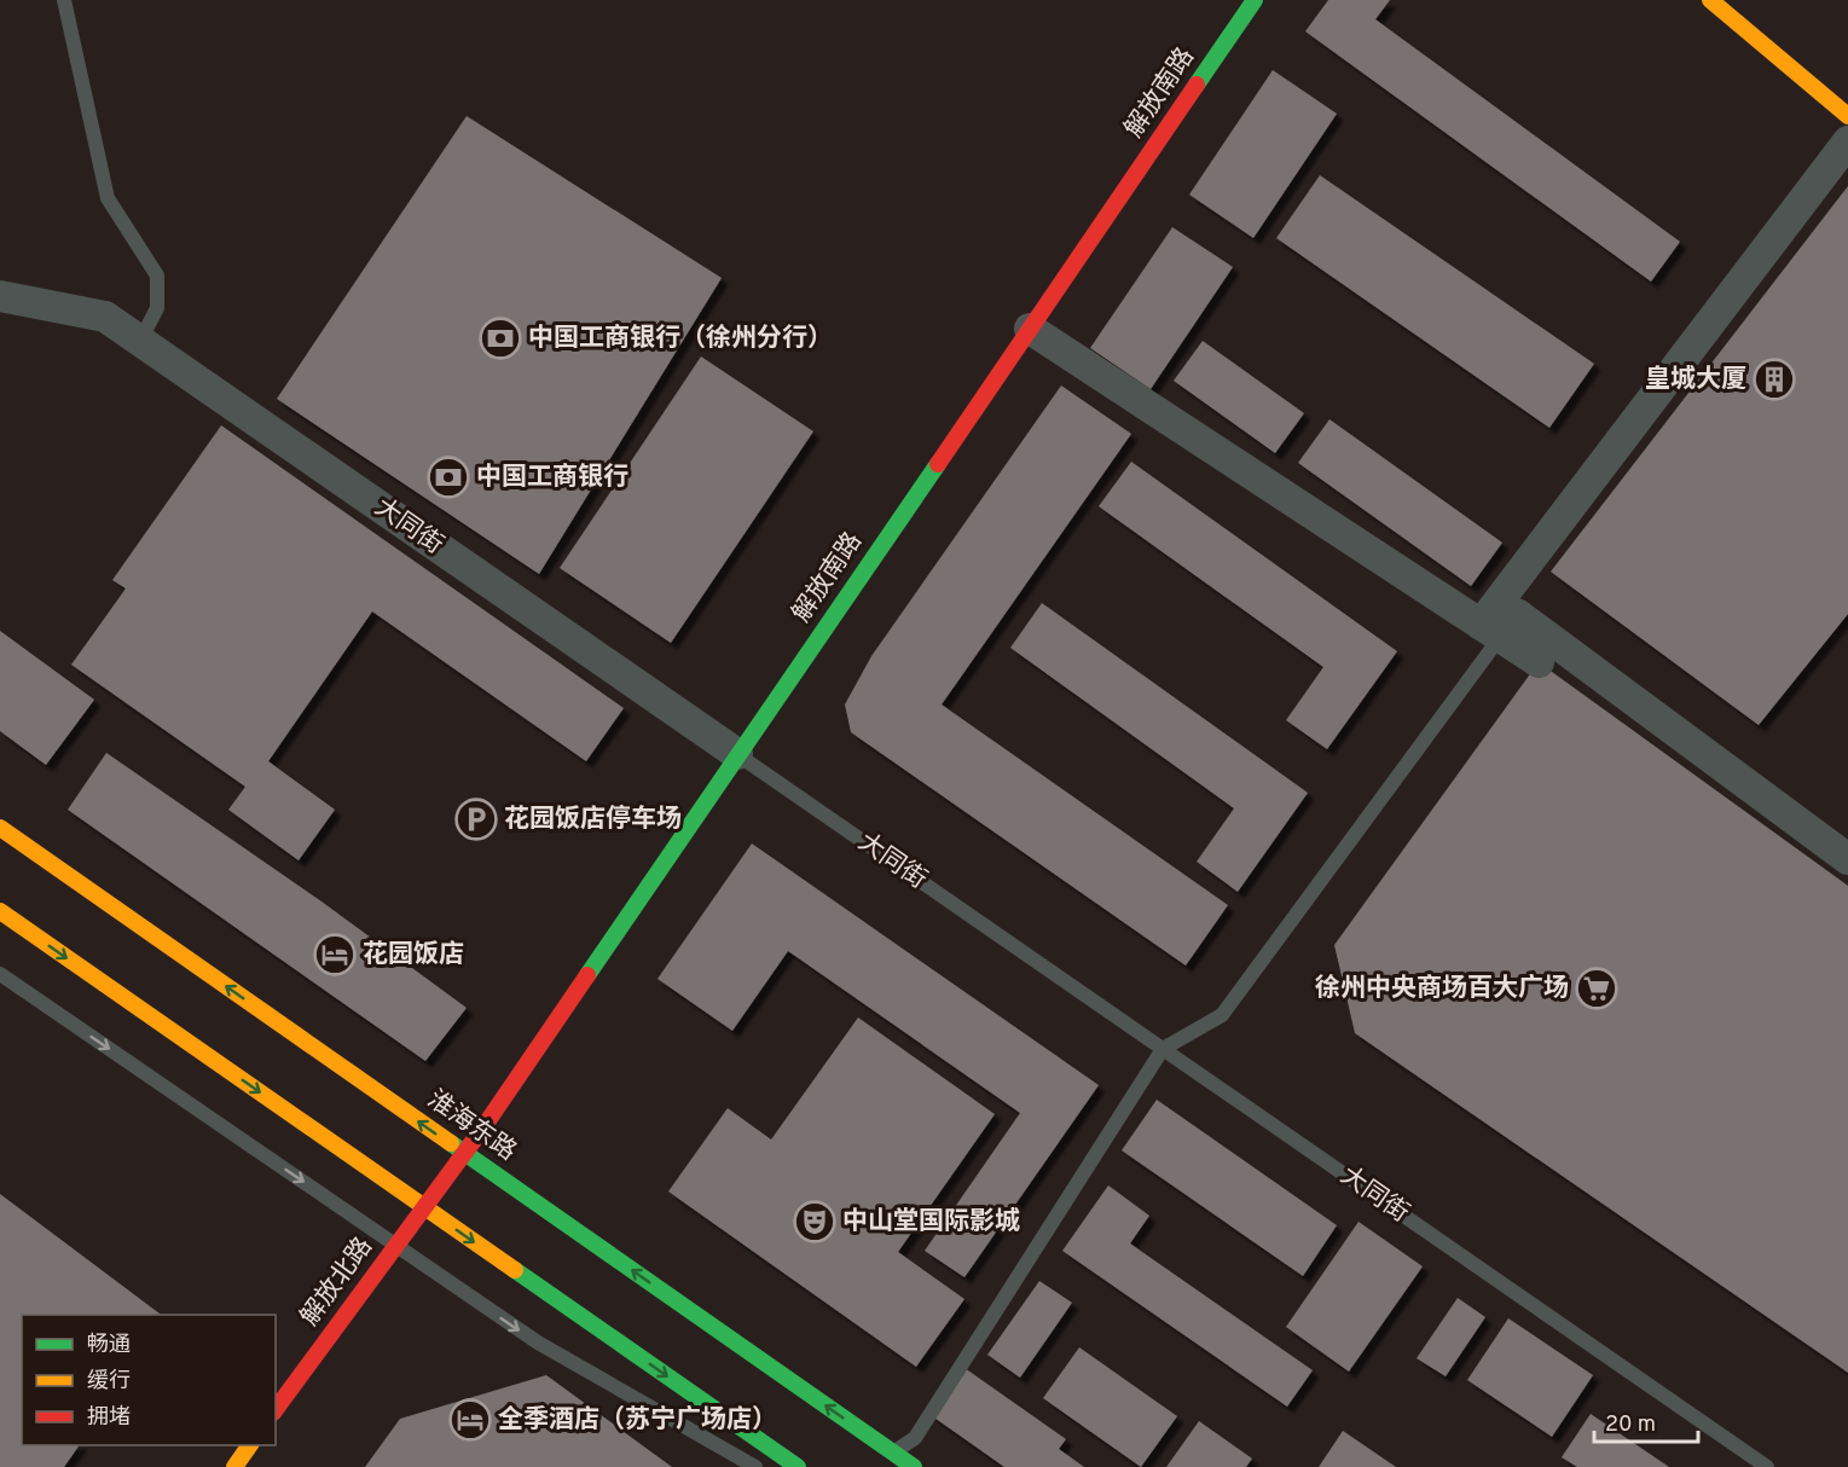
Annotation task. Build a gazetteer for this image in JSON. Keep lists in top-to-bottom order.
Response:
{
  "streets": {
    "main road": ["解放南路", "淮海东路", "解放北路"],
    "street": ["大同街"]
  },
  "crossings": [
    ["解放南路", "大同街"],
    ["解放南路", "淮海东路"],
    ["解放南路", "解放北路"]
  ],
  "places": {
    "bank": ["中国工商银行（徐州分行）", "中国工商银行"],
    "building": ["皇城大厦"],
    "parking": ["花园饭店停车场"],
    "hotel": ["花园饭店", "全季酒店（苏宁广场店）"],
    "supermarket": ["徐州中央商场百大广场"],
    "theatre": ["中山堂国际影城"]
  },
  "legend": ["畅通", "缓行", "拥堵"],
  "scale_bar": "20 m"
}
